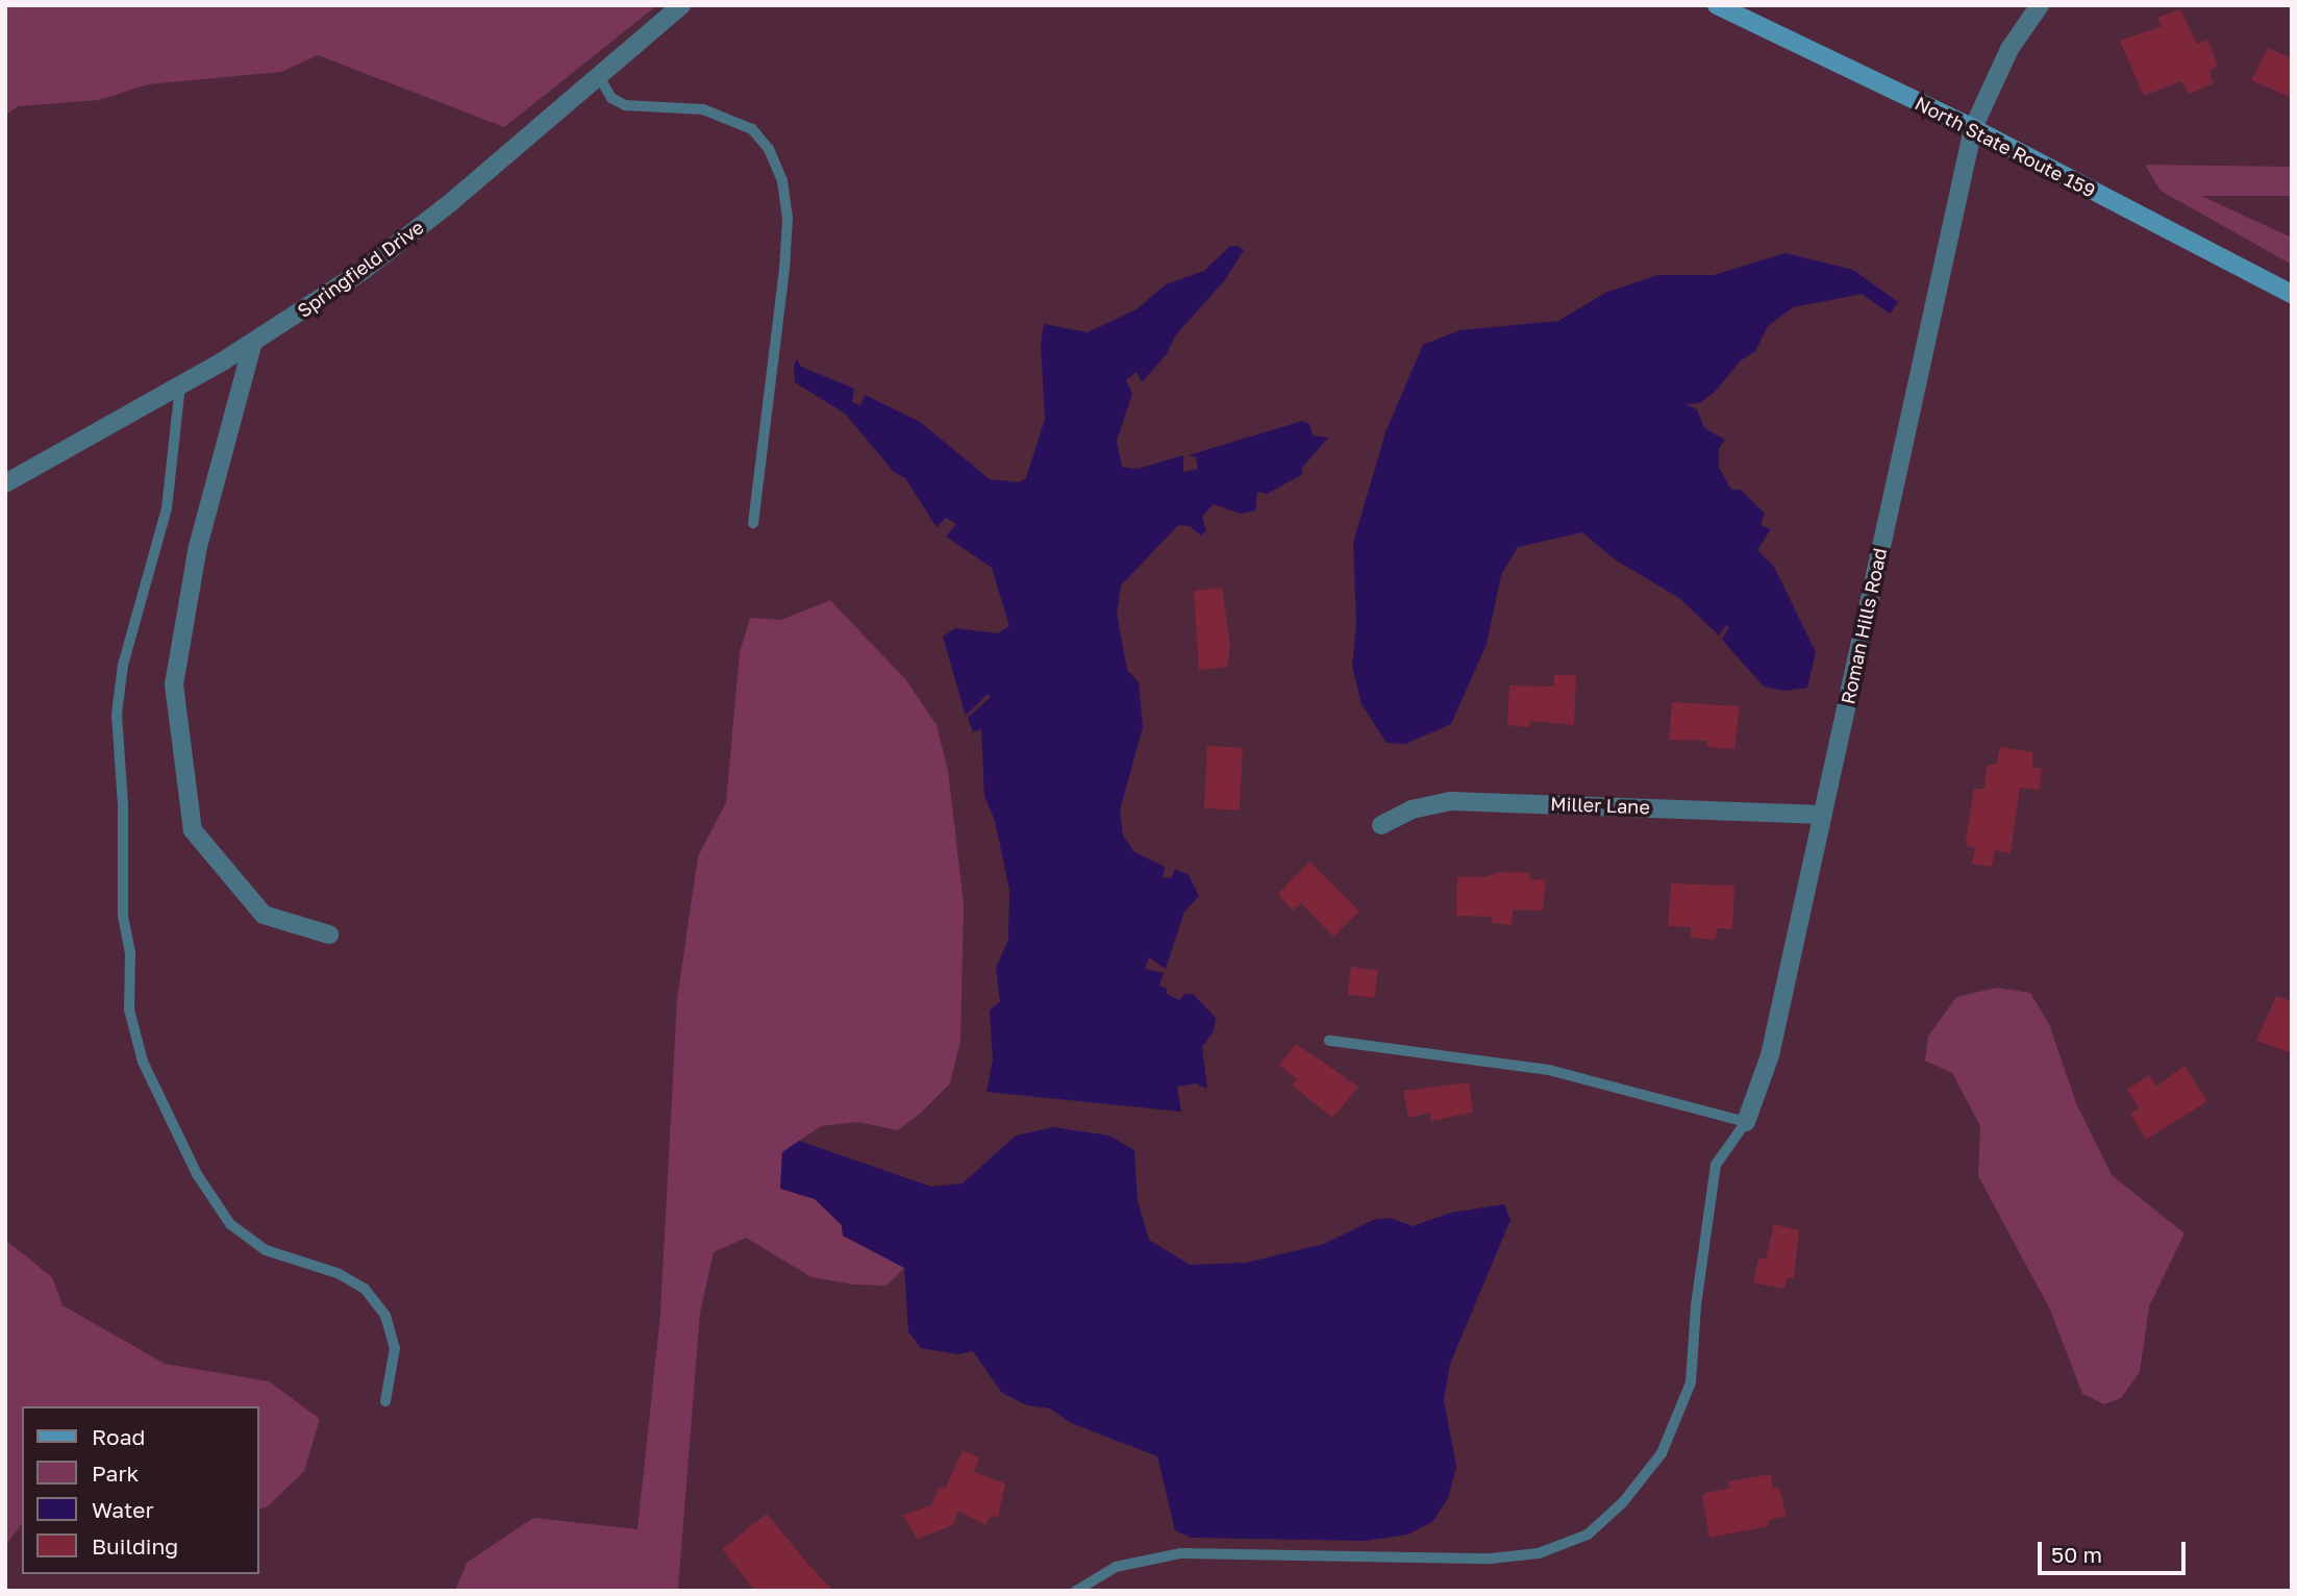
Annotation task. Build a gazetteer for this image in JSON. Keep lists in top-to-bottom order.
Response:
{
  "streets": {
    "main road": ["North State Route 159"],
    "street": ["Springfield Drive", "Roman Hills Road", "Miller Lane"]
  },
  "crossings": [
    ["North State Route 159", "Roman Hills Road"],
    ["Roman Hills Road", "Miller Lane"]
  ],
  "legend": [
    "Road",
    "Park",
    "Water",
    "Building"
  ],
  "scale_bar": "50 m"
}
